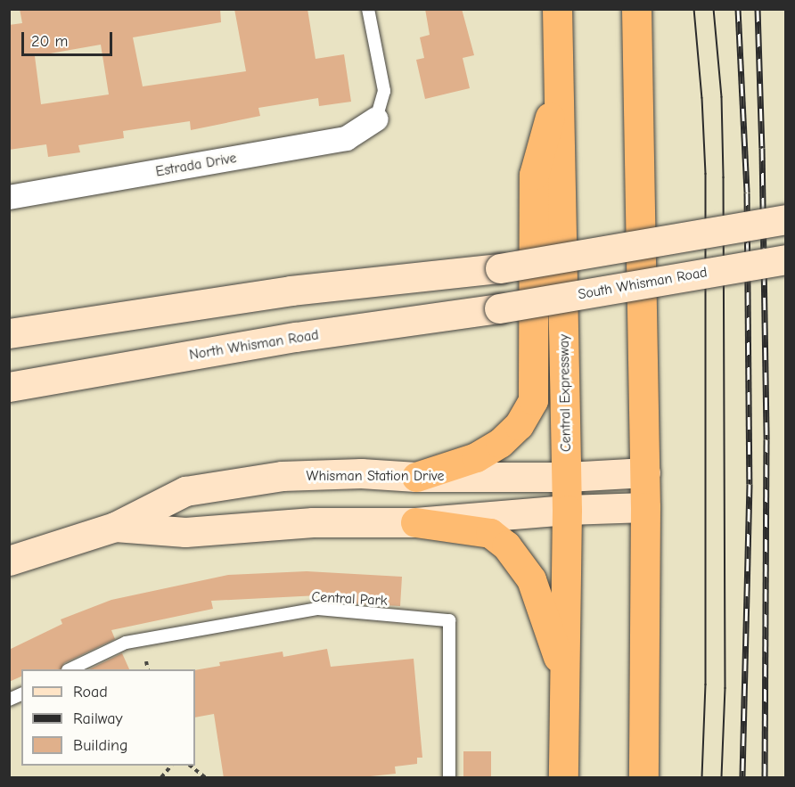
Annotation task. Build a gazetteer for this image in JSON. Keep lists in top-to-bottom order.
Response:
{
  "streets": {
    "highway": ["Central Expressway"],
    "main road": ["South Whisman Road", "North Whisman Road", "Whisman Station Drive"],
    "street": ["Estrada Drive"],
    "lane": ["Central Park"]
  },
  "crossings": [
    ["South Whisman Road", "North Whisman Road"],
    ["Central Expressway", "Whisman Station Drive"]
  ],
  "legend": ["Road", "Railway", "Building"],
  "scale_bar": "20 m"
}
